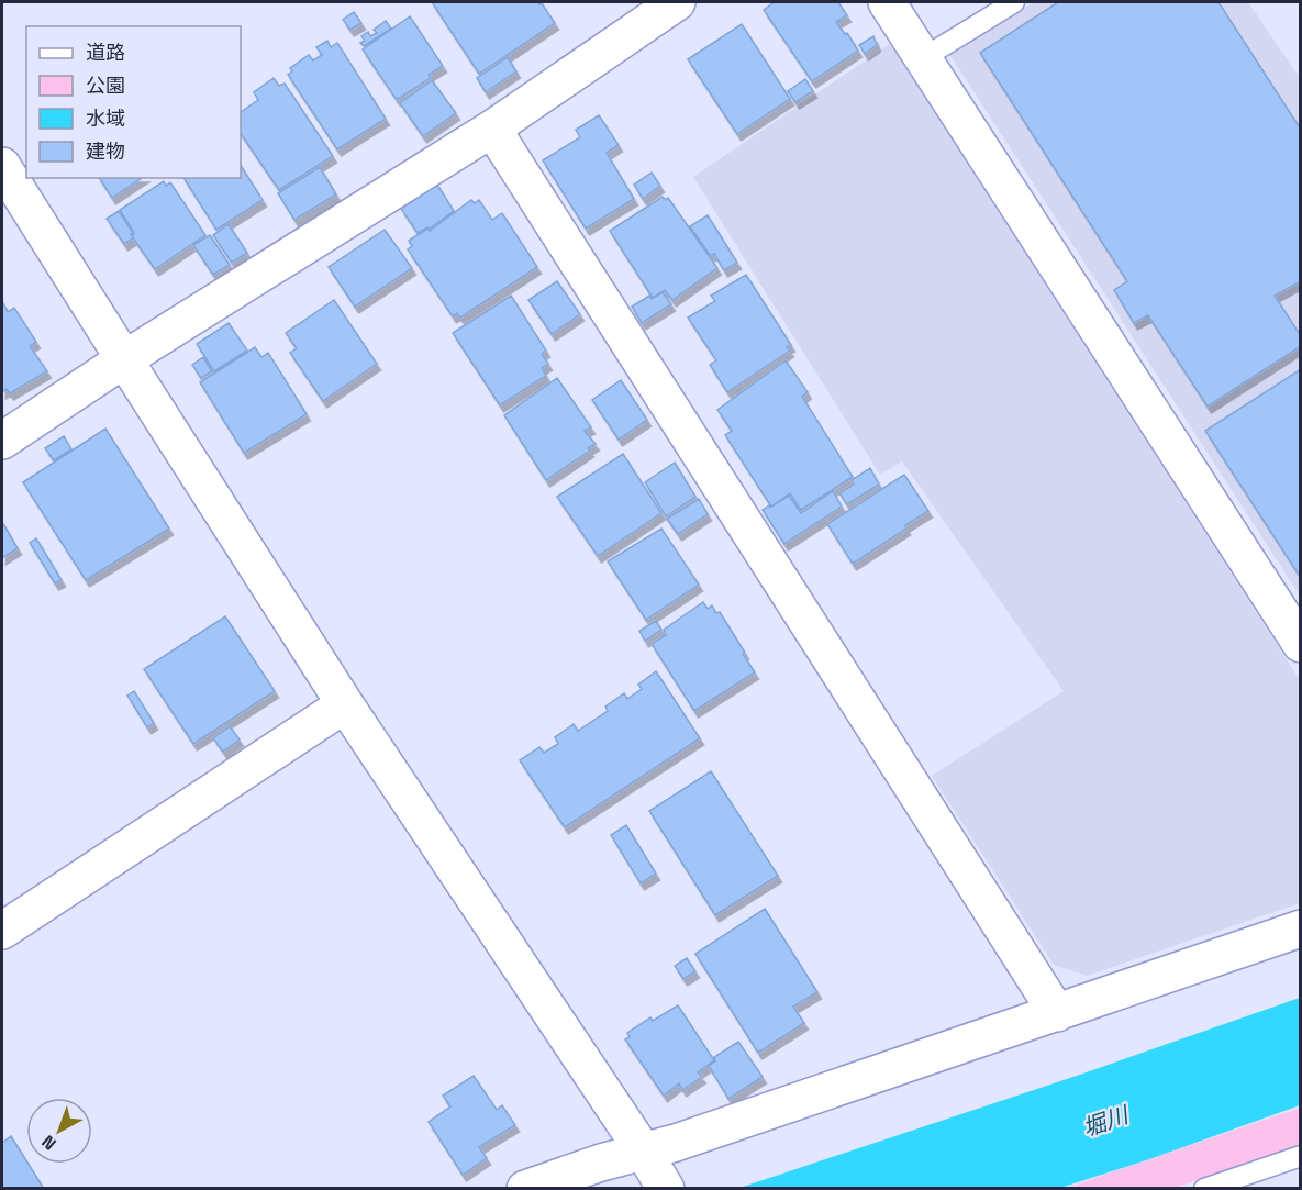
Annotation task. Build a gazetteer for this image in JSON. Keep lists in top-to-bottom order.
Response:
{
  "water": ["堀川"],
  "legend": [
    "道路",
    "公園",
    "水域",
    "建物"
  ],
  "north": "bottom left"
}
